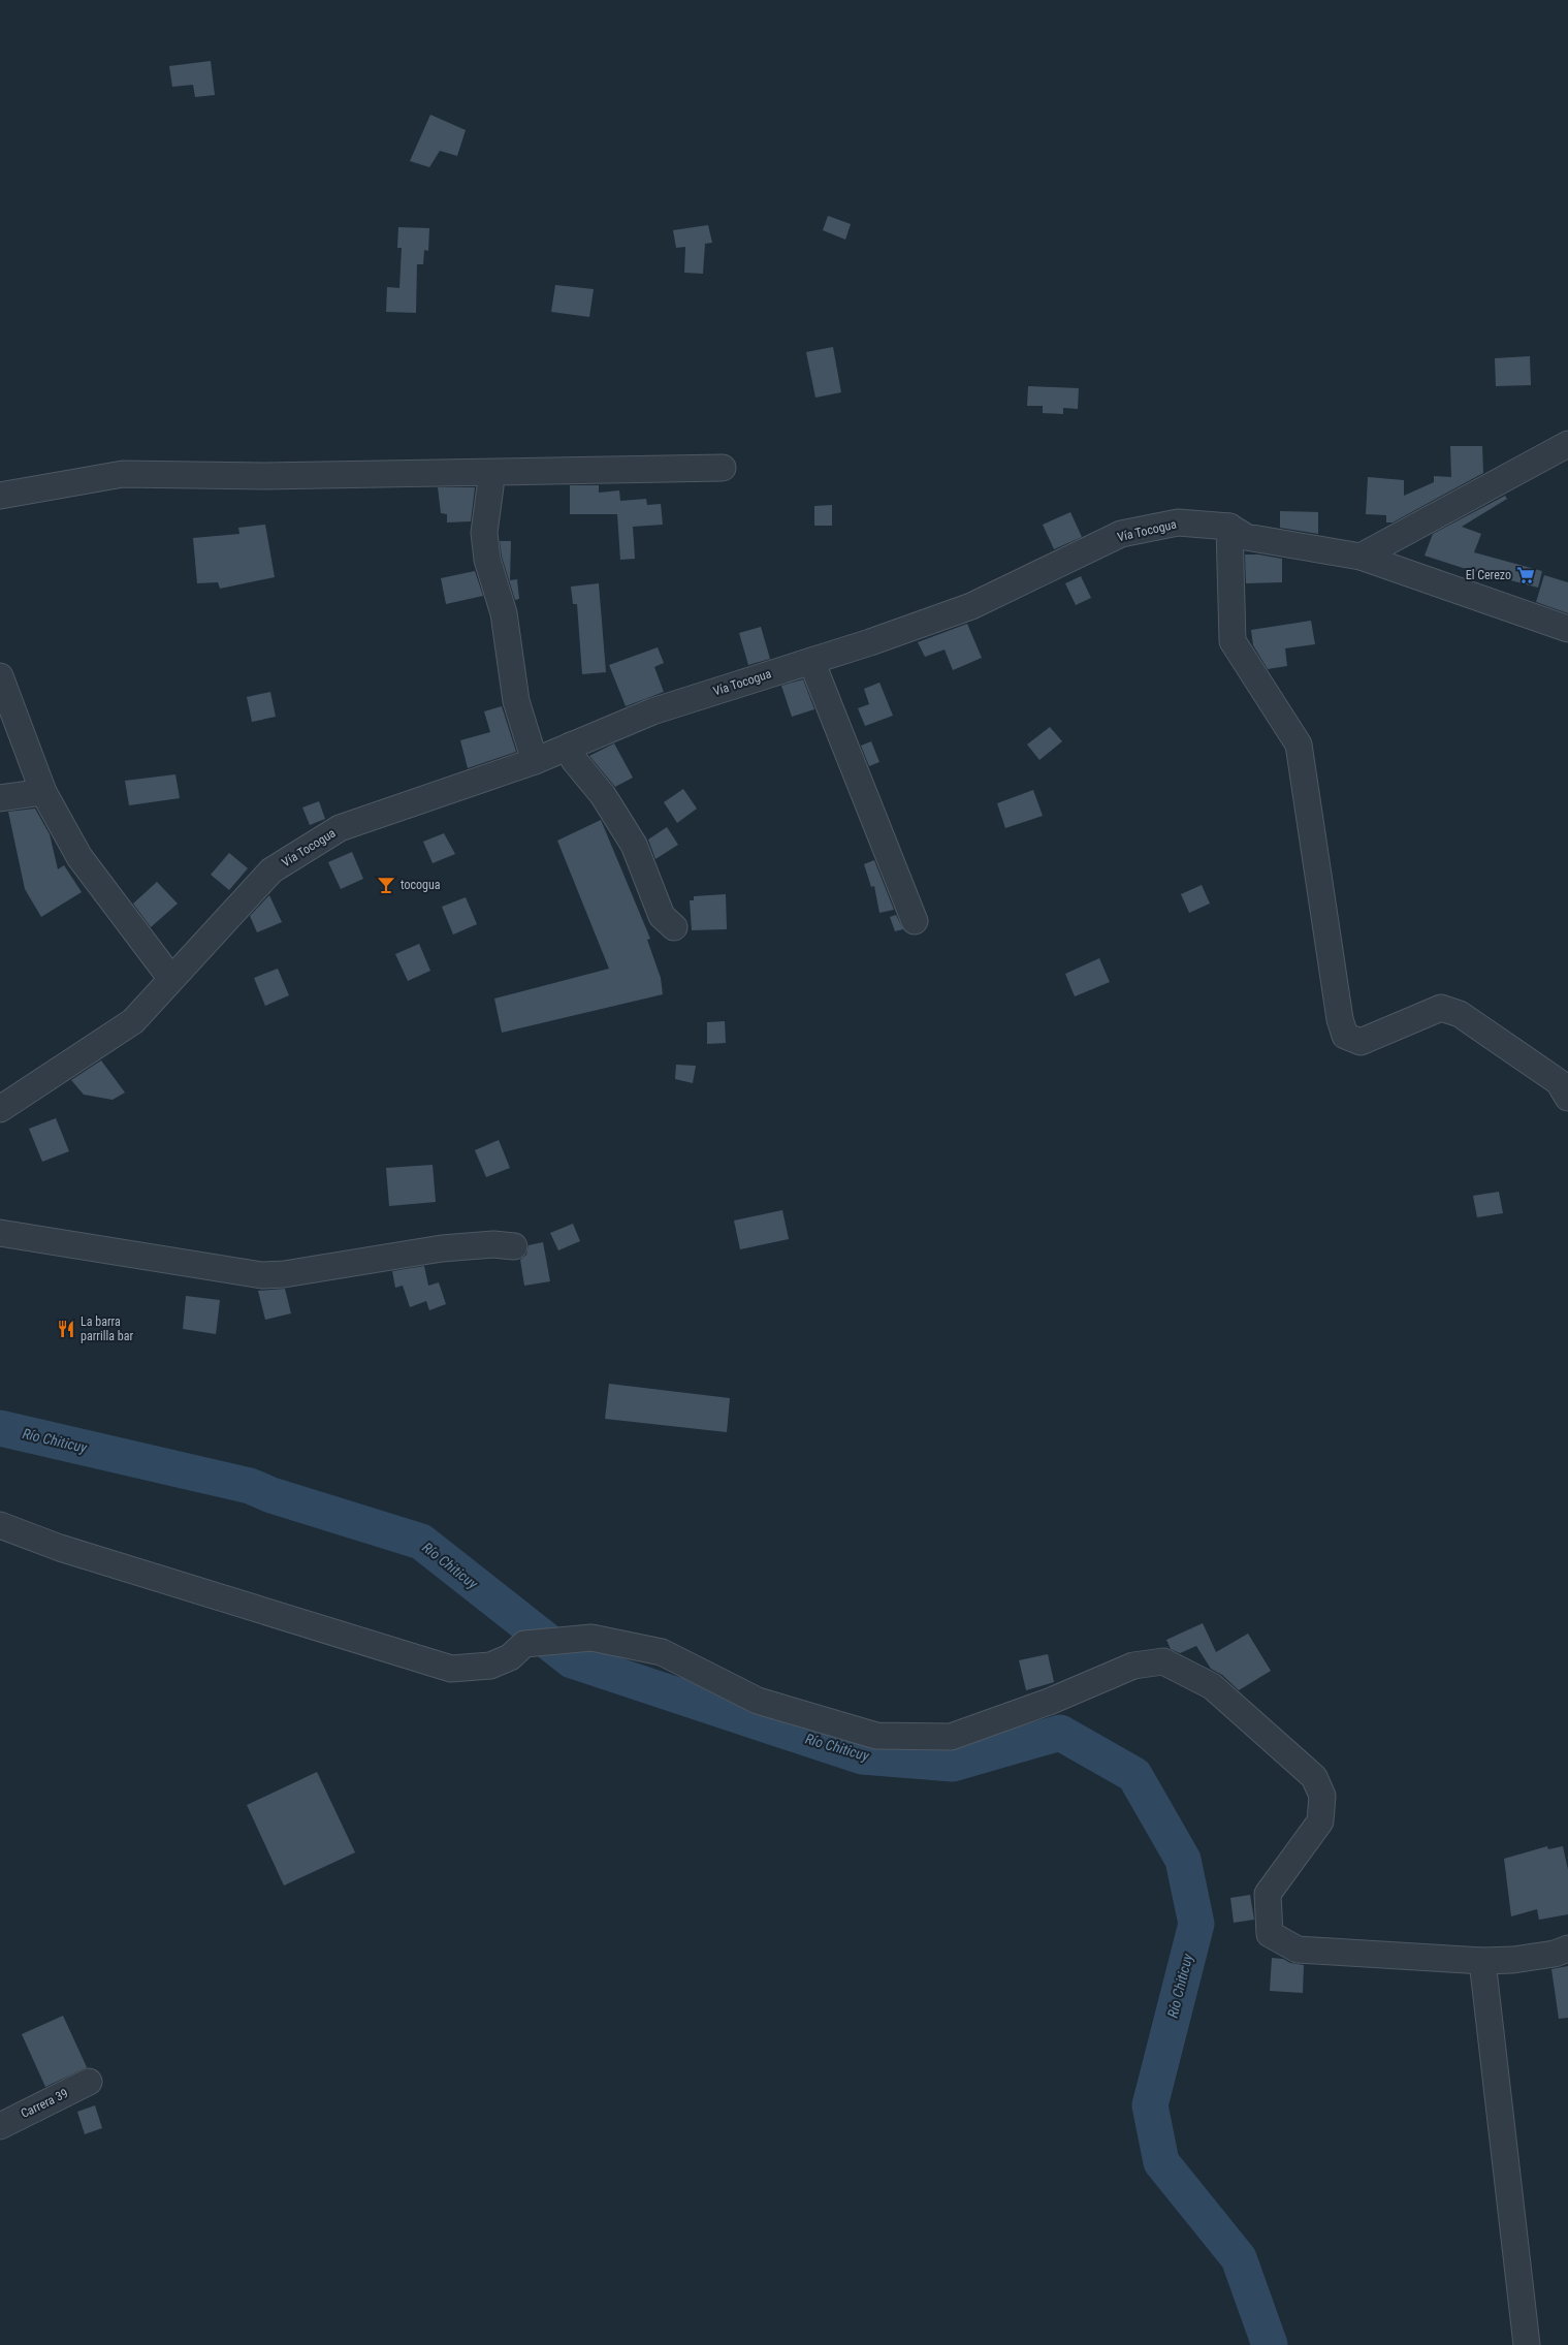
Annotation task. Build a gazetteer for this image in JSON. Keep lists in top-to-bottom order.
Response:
{
  "streets": {
    "street": ["Vía Tocogua", "Carrera 39"]
  },
  "water": ["Río Chiticuy"],
  "places": {
    "supermarket": ["El Cerezo"],
    "bar": ["tocogua"],
    "restaurant": ["La barra parrilla bar"]
  }
}
